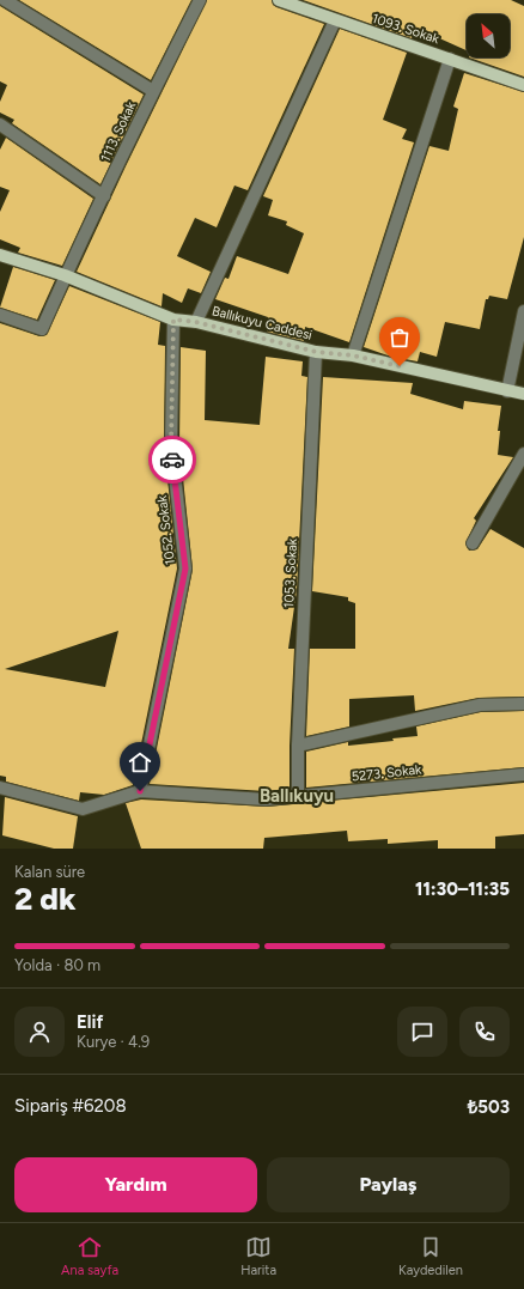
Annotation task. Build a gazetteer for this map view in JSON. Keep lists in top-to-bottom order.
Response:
{
  "streets": {
    "main road": ["1093. Sokak", "Ballıkuyu Caddesi"],
    "street": [
      "1113. Sokak",
      "1052. Sokak",
      "1053. Sokak",
      "5273. Sokak"
    ]
  },
  "crossings": [
    ["1113. Sokak", "Ballıkuyu Caddesi"],
    ["Ballıkuyu Caddesi", "1052. Sokak"],
    ["Ballıkuyu Caddesi", "1053. Sokak"],
    ["1052. Sokak", "5273. Sokak"],
    ["1053. Sokak", "5273. Sokak"]
  ],
  "districts": ["Ballıkuyu"],
  "north": "top left",
  "page": {
    "heading": ["2 dk", "Kalan süre", "11:30–11:35"],
    "panel": [
      "Elif",
      "Kurye · 4.9",
      "Sipariş #6208",
      "₺503"
    ],
    "bar": "Yolda · 80 m",
    "buttons": ["Yardım", "Paylaş"],
    "tabs": ["Ana sayfa", "Harita", "Kaydedilen"]
  }
}
